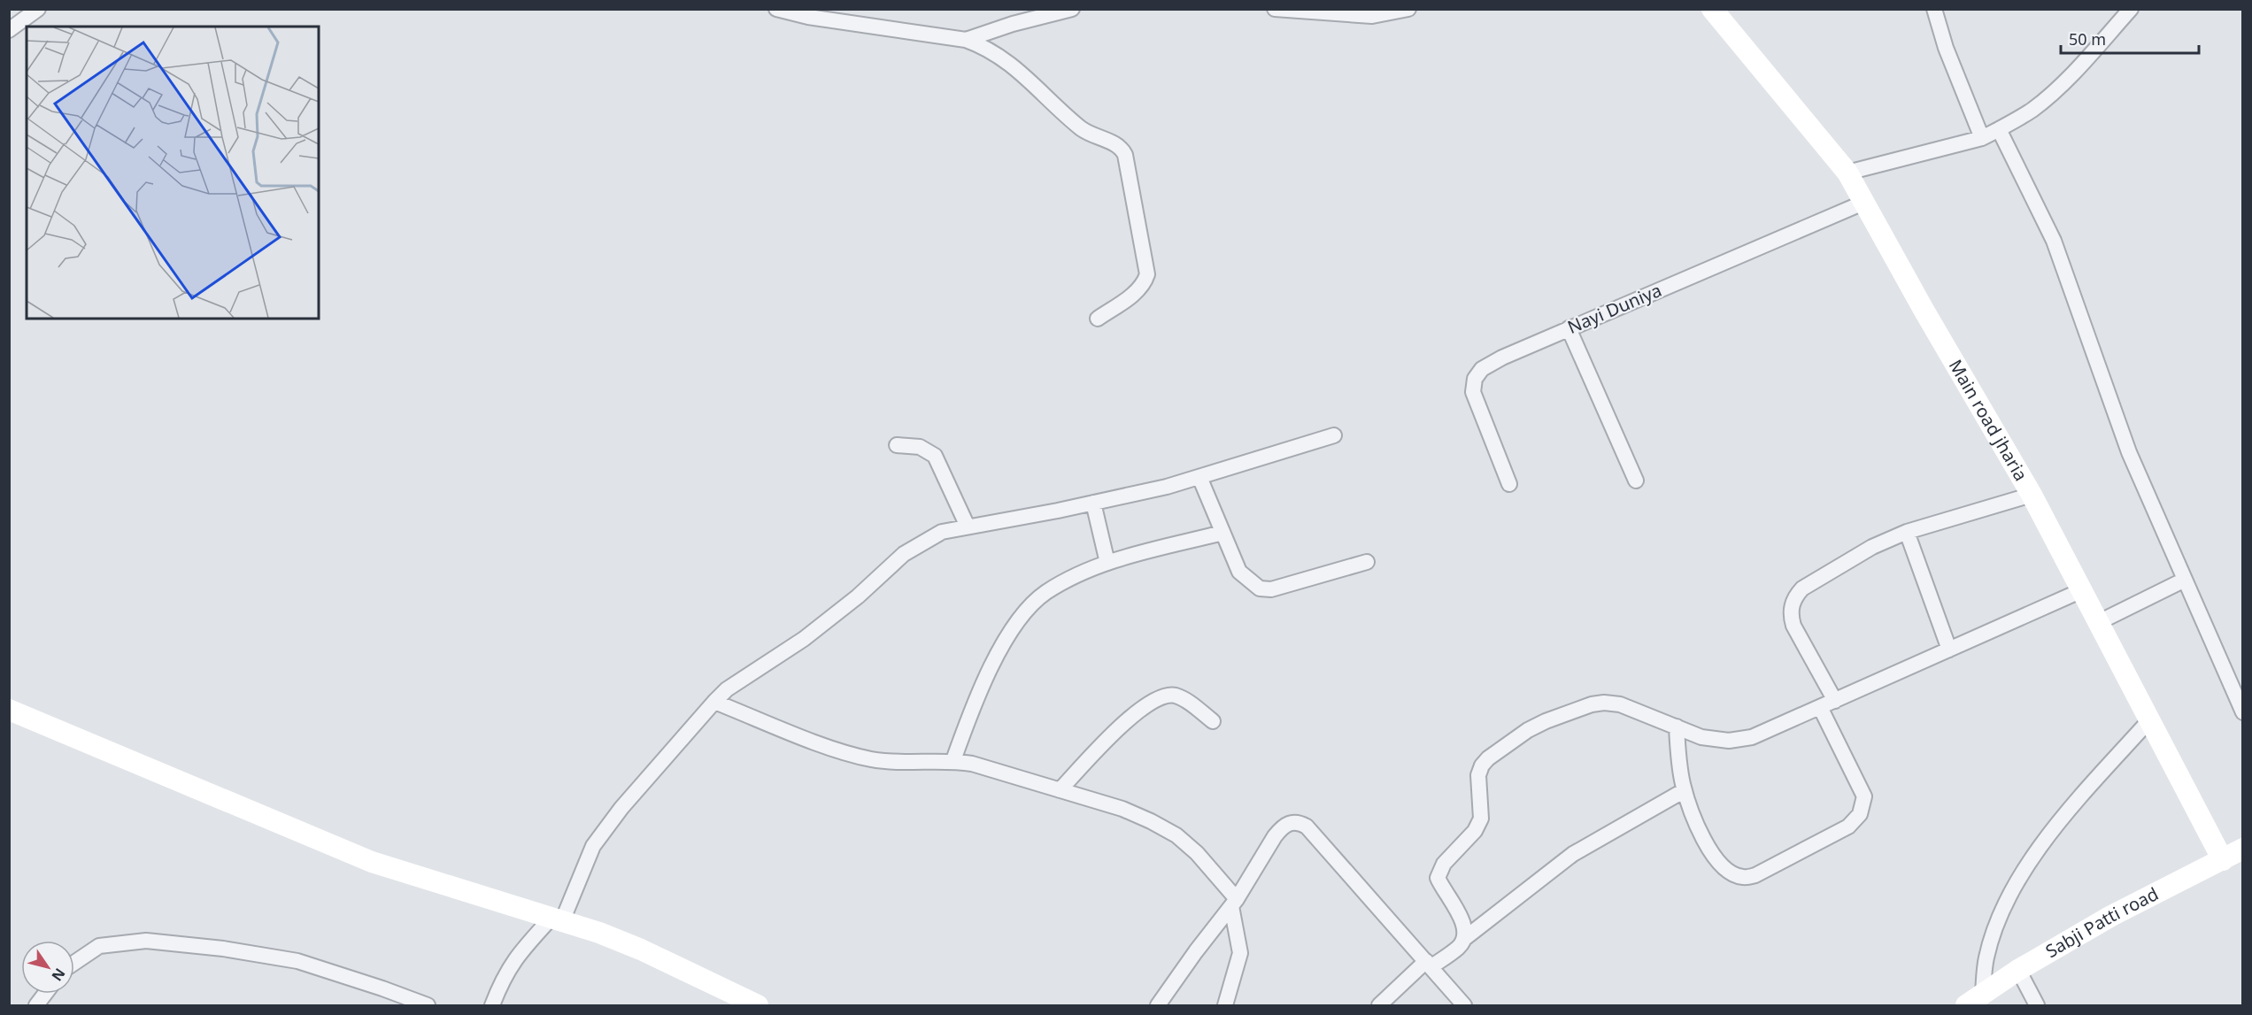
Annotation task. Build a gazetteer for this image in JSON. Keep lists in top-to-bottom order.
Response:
{
  "streets": {
    "street": ["Nayi Duniya", "Main road jharia", "Sabji Patti road"]
  },
  "crossings": [
    ["Nayi Duniya", "Main road jharia"],
    ["Main road jharia", "Sabji Patti road"]
  ],
  "scale_bar": "50 m",
  "north": "bottom right"
}
